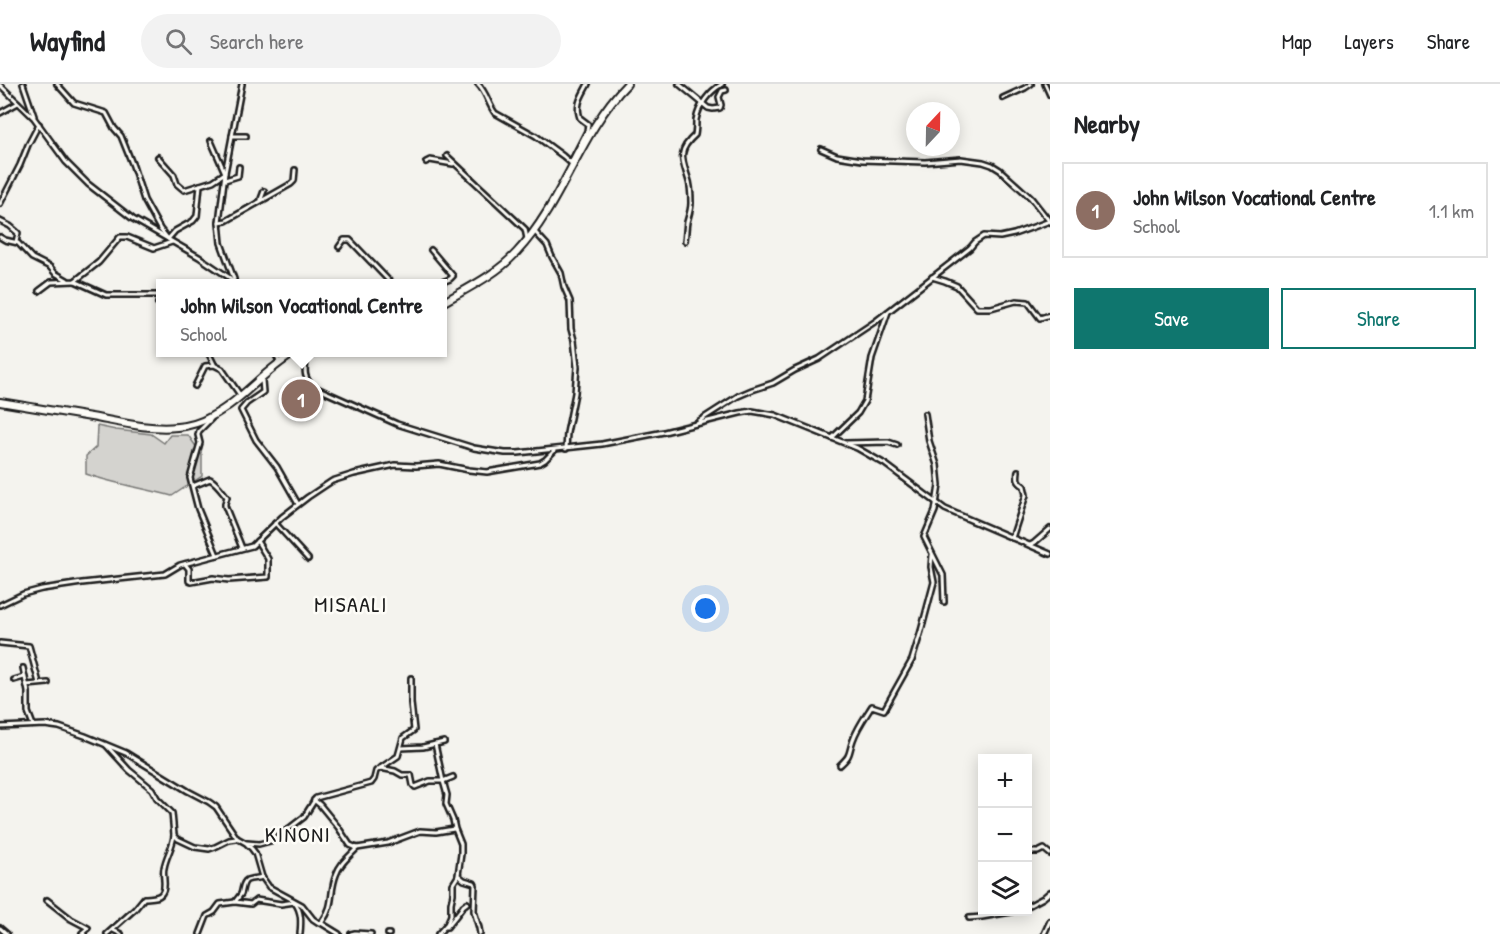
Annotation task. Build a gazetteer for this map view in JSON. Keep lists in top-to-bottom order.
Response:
{
  "districts": ["MISAALI", "KINONI"],
  "north": "top",
  "page": {
    "header": "Wayfind",
    "search": "Search here",
    "nav": ["Map", "Layers", "Share"],
    "heading": "Nearby",
    "list": [
      {
        "mark": "1",
        "name": "John Wilson Vocational Centre",
        "note": "School",
        "value": "1.1 km"
      }
    ],
    "buttons": ["Save", "Share"],
    "popup": ["John Wilson Vocational Centre", "School"],
    "pins": "1",
    "map_buttons": ["+", "−"]
  }
}
